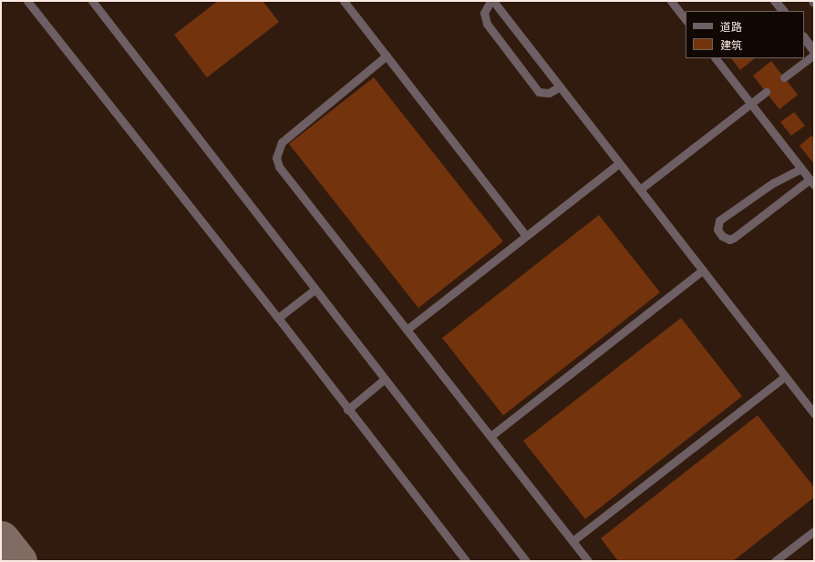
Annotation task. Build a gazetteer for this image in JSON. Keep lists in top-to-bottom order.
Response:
{
  "legend": ["道路", "建筑"]
}
